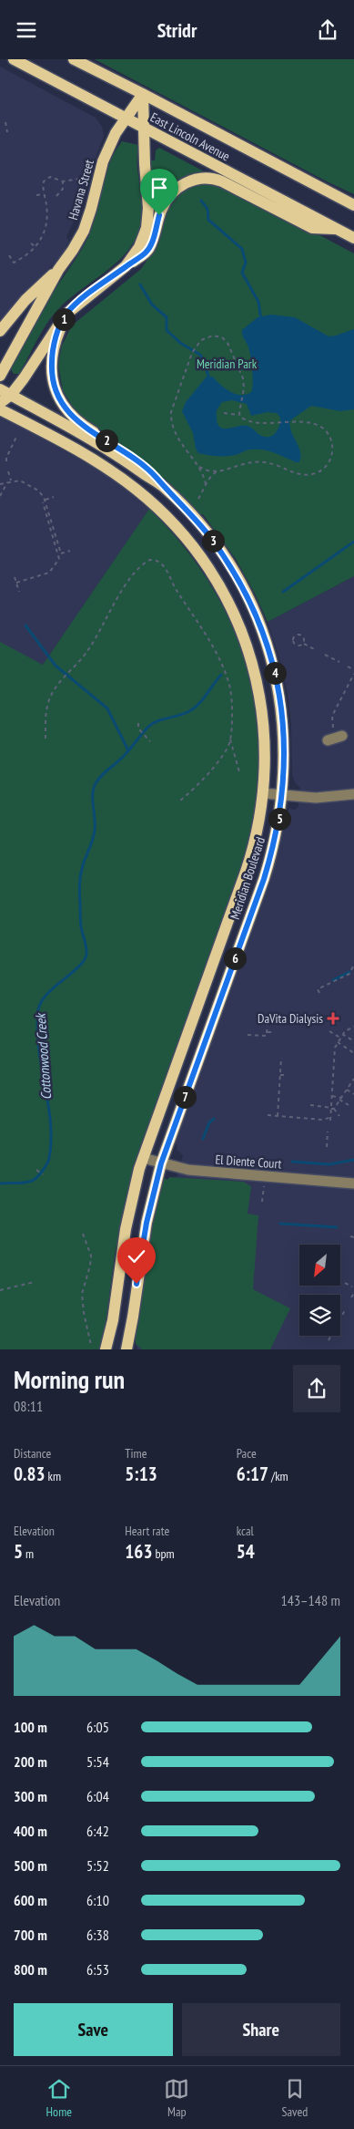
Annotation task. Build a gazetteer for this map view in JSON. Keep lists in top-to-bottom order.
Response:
{
  "streets": {
    "main road": ["East Lincoln Avenue", "Havana Street", "Meridian Boulevard"],
    "street": ["El Diente Court"]
  },
  "crossings": [
    ["East Lincoln Avenue", "Havana Street"],
    ["Meridian Boulevard", "El Diente Court"]
  ],
  "water": ["Cottonwood Creek"],
  "parks": ["Meridian Park"],
  "places": {
    "health": ["DaVita Dialysis"]
  },
  "north": "bottom left",
  "page": {
    "header": "Stridr",
    "pins": [
      "1",
      "2",
      "3",
      "4",
      "5",
      "6",
      "7"
    ],
    "heading": ["Morning run", "08:11"],
    "stats": [
      ["Distance", "0.83 km"],
      ["Time", "5:13"],
      ["Pace", "6:17 /km"],
      ["Elevation", "5 m"],
      ["Heart rate", "163 bpm"],
      ["kcal", "54"]
    ],
    "chart": ["Elevation", "143–148 m"],
    "list": [
      {
        "name": "100 m",
        "note": "6:05"
      },
      {
        "name": "200 m",
        "note": "5:54"
      },
      {
        "name": "300 m",
        "note": "6:04"
      },
      {
        "name": "400 m",
        "note": "6:42"
      },
      {
        "name": "500 m",
        "note": "5:52"
      },
      {
        "name": "600 m",
        "note": "6:10"
      },
      {
        "name": "700 m",
        "note": "6:38"
      },
      {
        "name": "800 m",
        "note": "6:53"
      }
    ],
    "buttons": ["Save", "Share"],
    "tabs": ["Home", "Map", "Saved"]
  }
}
